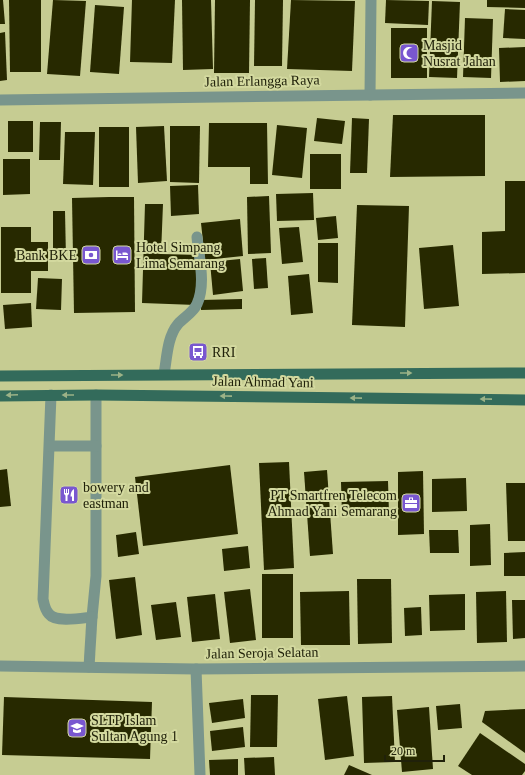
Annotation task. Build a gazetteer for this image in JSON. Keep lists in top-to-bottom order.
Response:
{
  "streets": {
    "main road": ["Jalan Ahmad Yani"],
    "street": ["Jalan Erlangga Raya", "Jalan Seroja Selatan"]
  },
  "places": {
    "mosque": ["Masjid Nusrat Jahan"],
    "bank": ["Bank BKE"],
    "hotel": ["Hotel Simpang Lima Semarang"],
    "bus stop": ["RRI"],
    "restaurant": ["bowery and eastman"],
    "office": ["PT Smartfren Telecom Ahmad Yani Semarang"],
    "school or university": ["SLTP Islam Sultan Agung 1"]
  },
  "scale_bar": "20 m"
}
